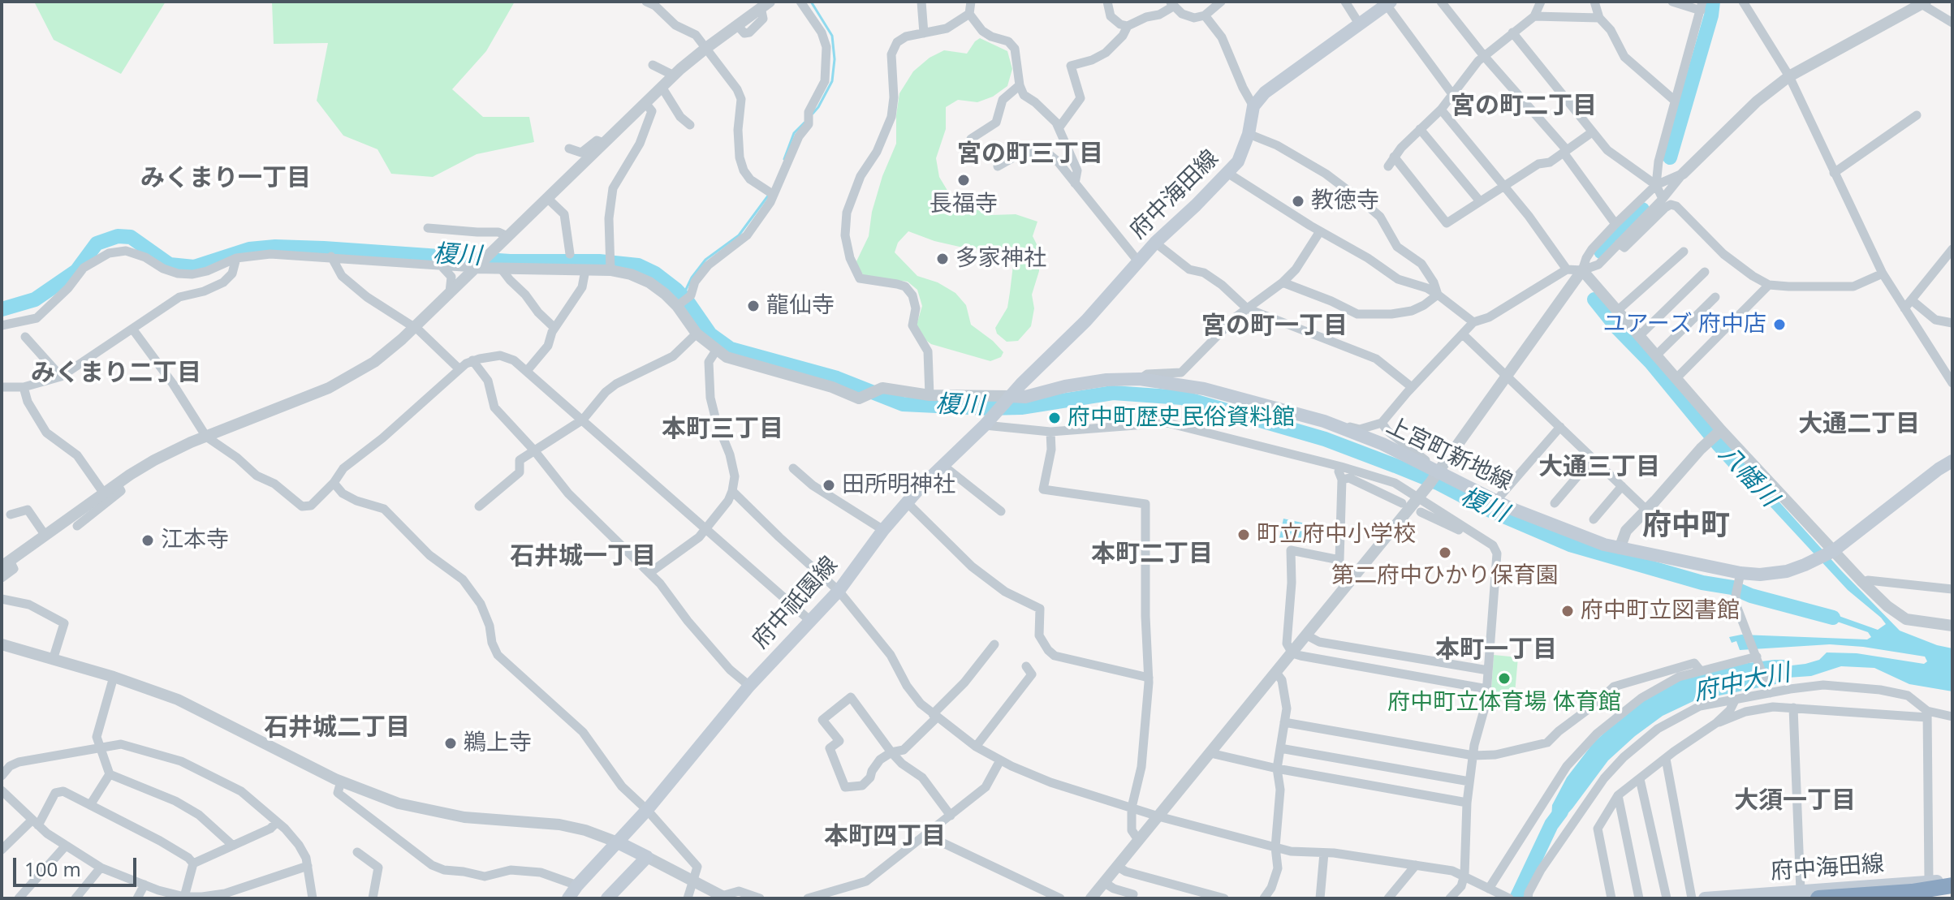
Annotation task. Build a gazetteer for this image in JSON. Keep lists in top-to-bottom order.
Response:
{
  "streets": {
    "main road": ["府中海田線", "上宮町新地線", "府中祇園線"]
  },
  "crossings": [
    ["府中海田線", "上宮町新地線"],
    ["府中海田線", "府中祇園線"],
    ["上宮町新地線", "府中祇園線"]
  ],
  "districts": [
    "宮の町二丁目",
    "宮の町三丁目",
    "みくまり一丁目",
    "宮の町一丁目",
    "みくまり二丁目",
    "大通二丁目",
    "本町三丁目",
    "大通三丁目",
    "府中町",
    "本町二丁目",
    "石井城一丁目",
    "本町一丁目",
    "石井城二丁目",
    "大須一丁目",
    "本町四丁目"
  ],
  "water": ["榎川", "八幡川", "府中大川"],
  "places": [
    "長福寺",
    "教徳寺",
    "多家神社",
    "龍仙寺",
    "ユアーズ 府中店",
    "府中町歴史民俗資料館",
    "田所明神社",
    "町立府中小学校",
    "江本寺",
    "第二府中ひかり保育園",
    "府中町立図書館",
    "府中町立体育場 体育館",
    "鵜上寺"
  ],
  "scale_bar": "100 m"
}
